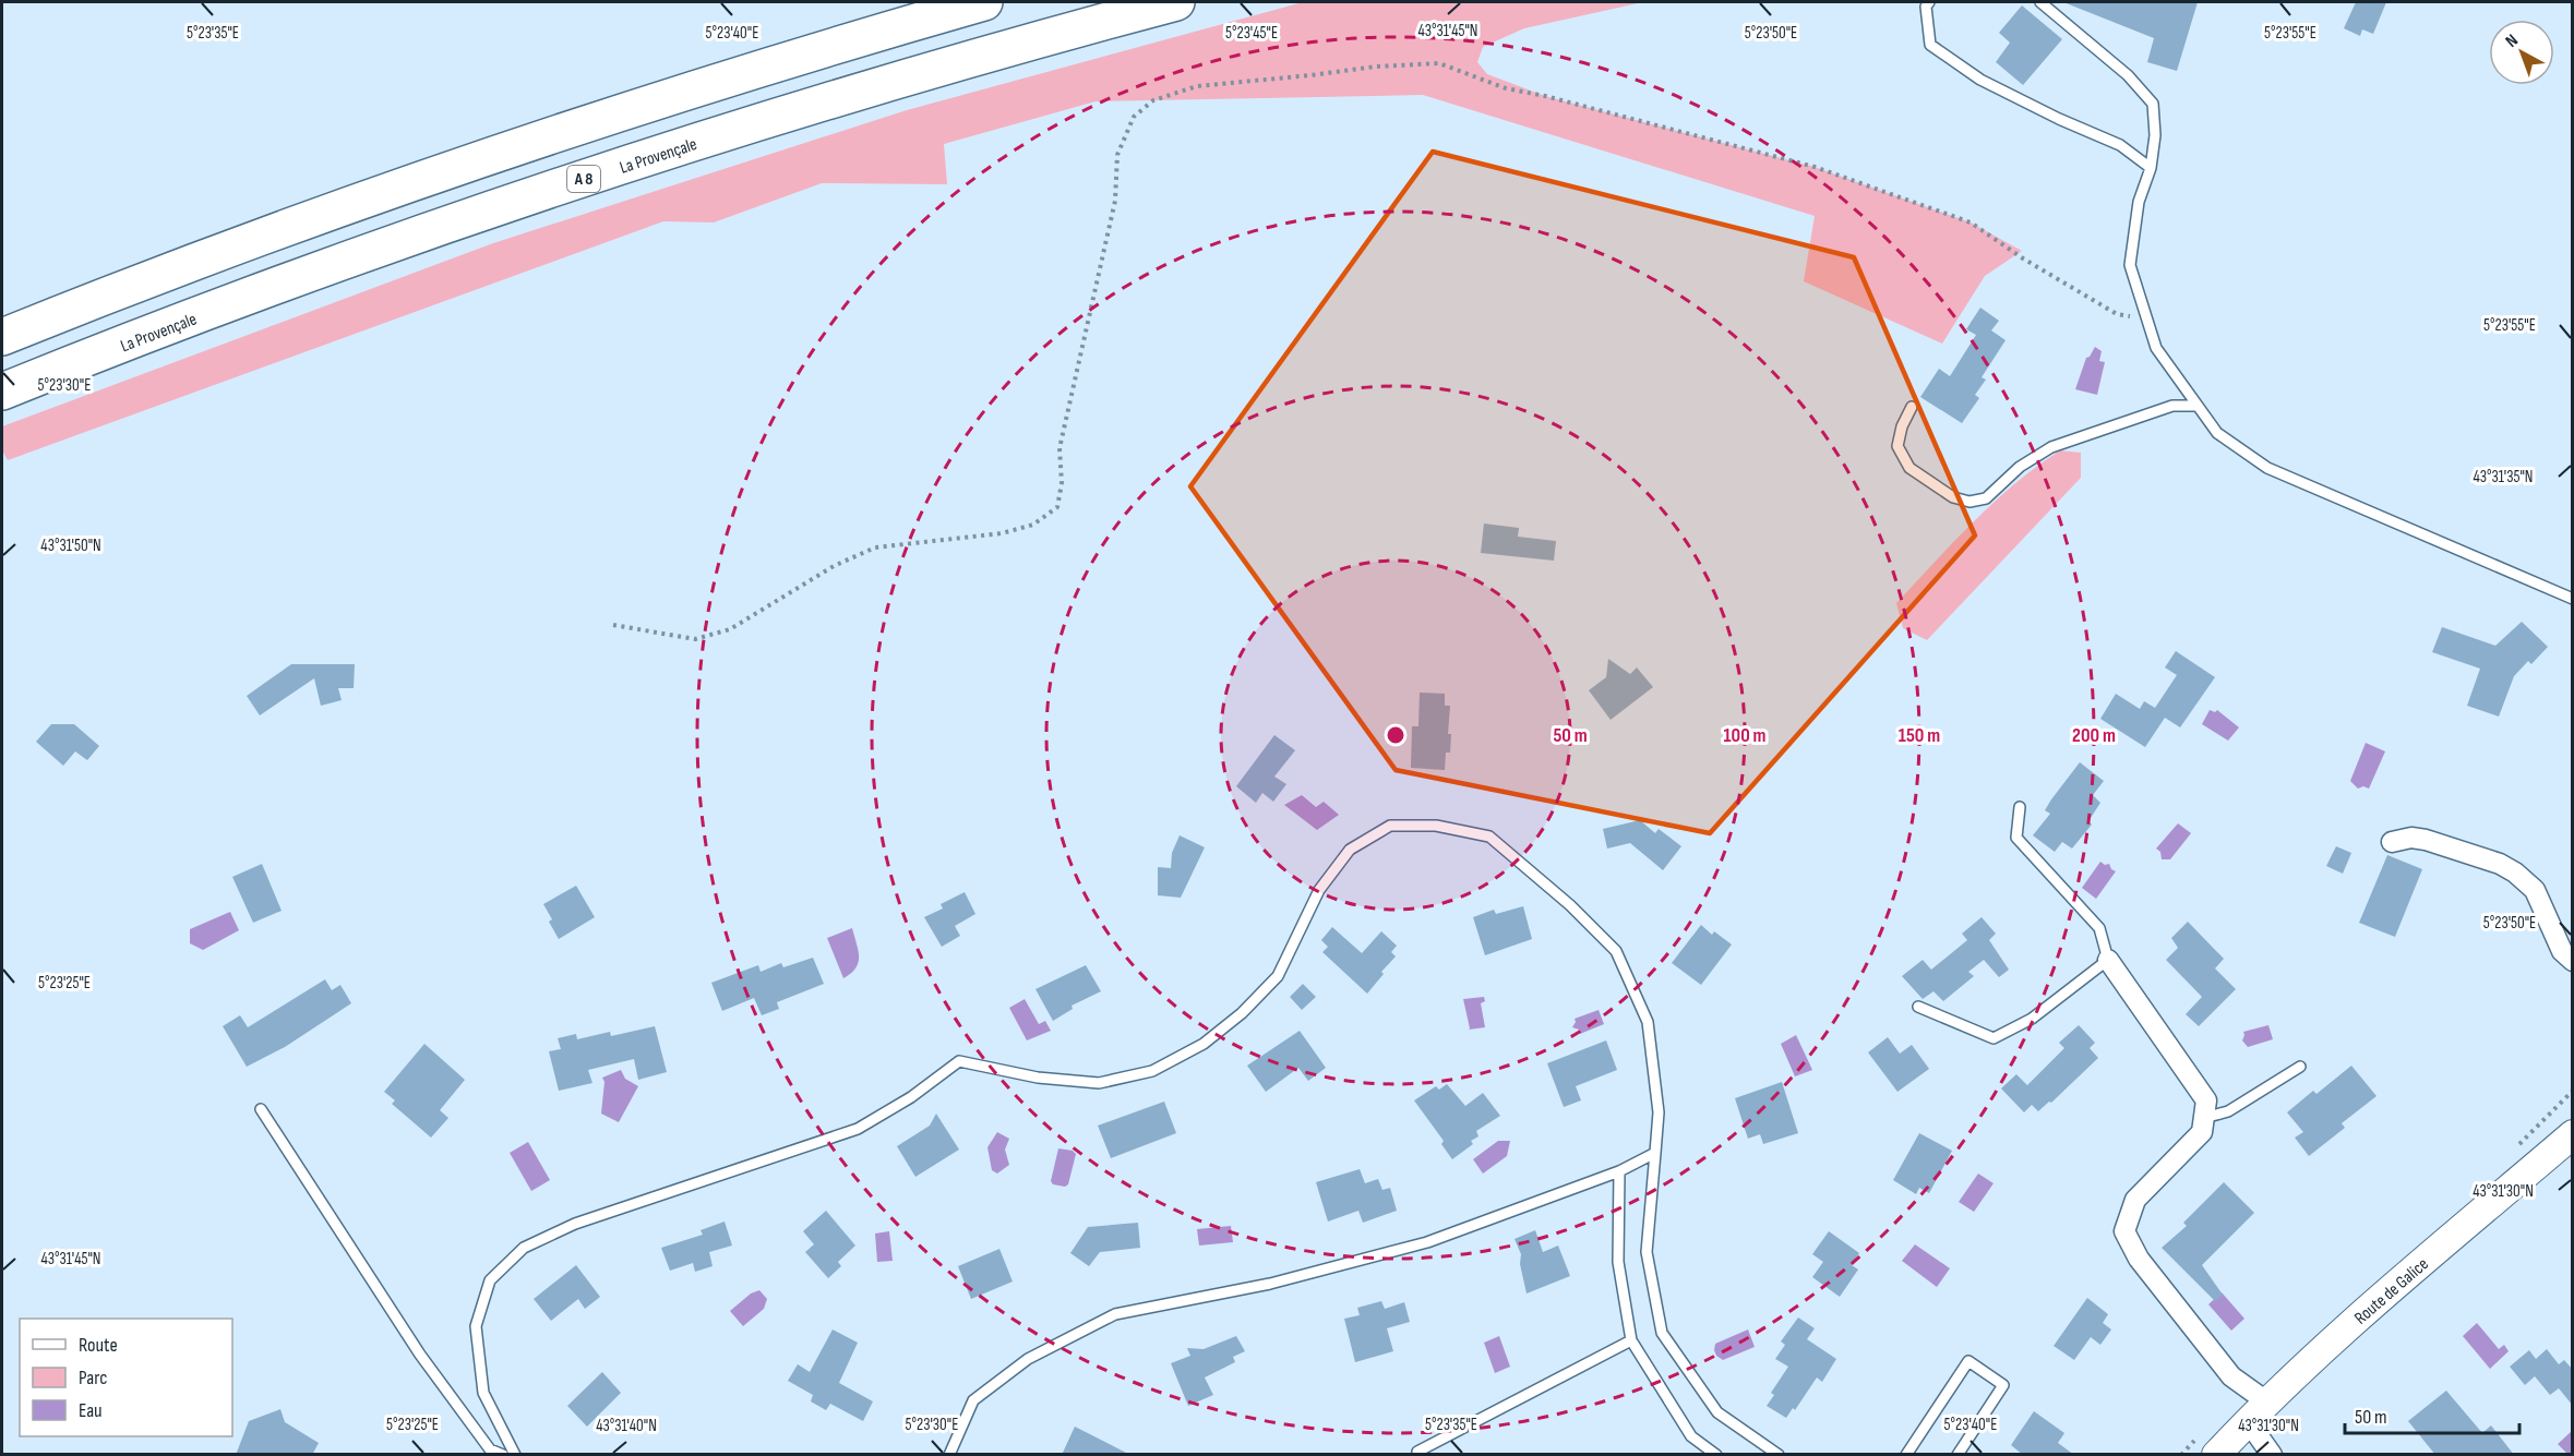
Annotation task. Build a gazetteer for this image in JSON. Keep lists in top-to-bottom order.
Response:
{
  "streets": {
    "highway": ["La Provençale", "A 8"],
    "main road": ["Route de Galice"]
  },
  "legend": ["Route", "Parc", "Eau"],
  "scale_bar": "50 m",
  "north": "top left",
  "coordinates": [
    "43°31'45\"N",
    "5°23'40\"E",
    "5°23'35\"E",
    "5°23'45\"E",
    "5°23'50\"E",
    "5°23'55\"E",
    "5°23'30\"E",
    "43°31'35\"N",
    "43°31'50\"N",
    "5°23'25\"E",
    "43°31'30\"N",
    "43°31'40\"N"
  ],
  "rings": [
    "50 m",
    "100 m",
    "150 m",
    "200 m"
  ]
}
